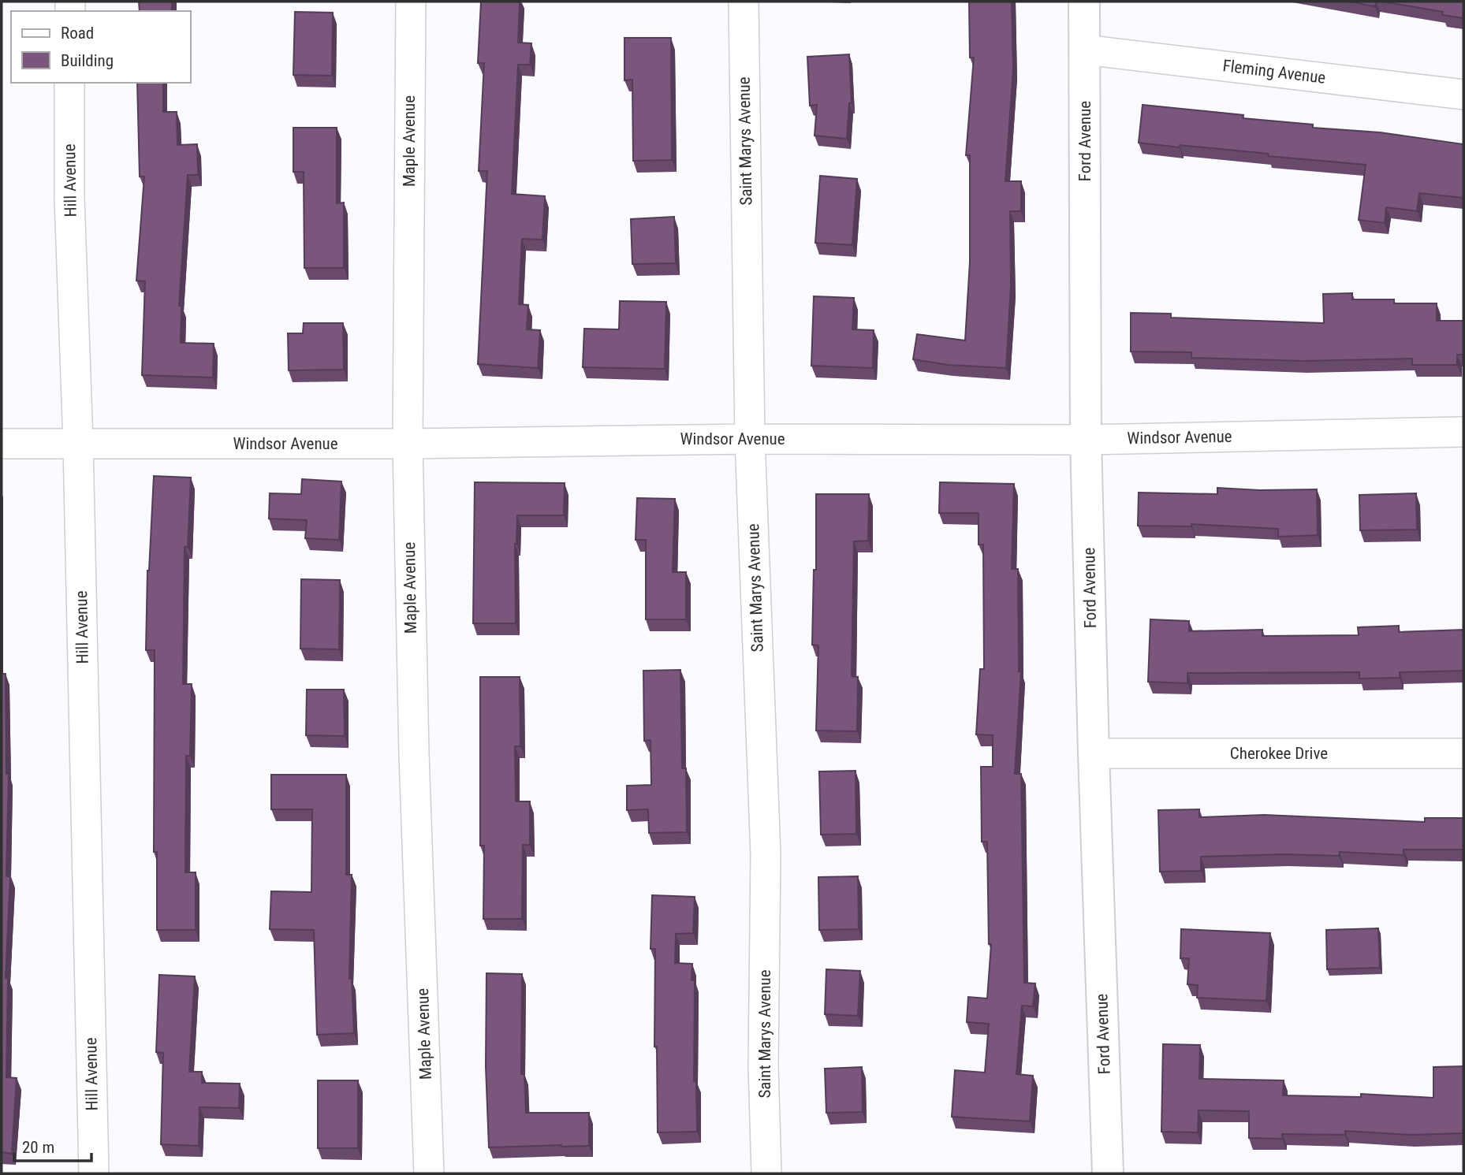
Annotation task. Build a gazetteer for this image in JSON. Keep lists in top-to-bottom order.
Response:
{
  "streets": {
    "street": [
      "Fleming Avenue",
      "Maple Avenue",
      "Saint Marys Avenue",
      "Ford Avenue",
      "Hill Avenue",
      "Windsor Avenue",
      "Cherokee Drive"
    ]
  },
  "crossings": [
    ["Fleming Avenue", "Ford Avenue"],
    ["Maple Avenue", "Windsor Avenue"],
    ["Saint Marys Avenue", "Windsor Avenue"],
    ["Ford Avenue", "Windsor Avenue"],
    ["Ford Avenue", "Cherokee Drive"],
    ["Hill Avenue", "Windsor Avenue"]
  ],
  "legend": ["Road", "Building"],
  "scale_bar": "20 m"
}
